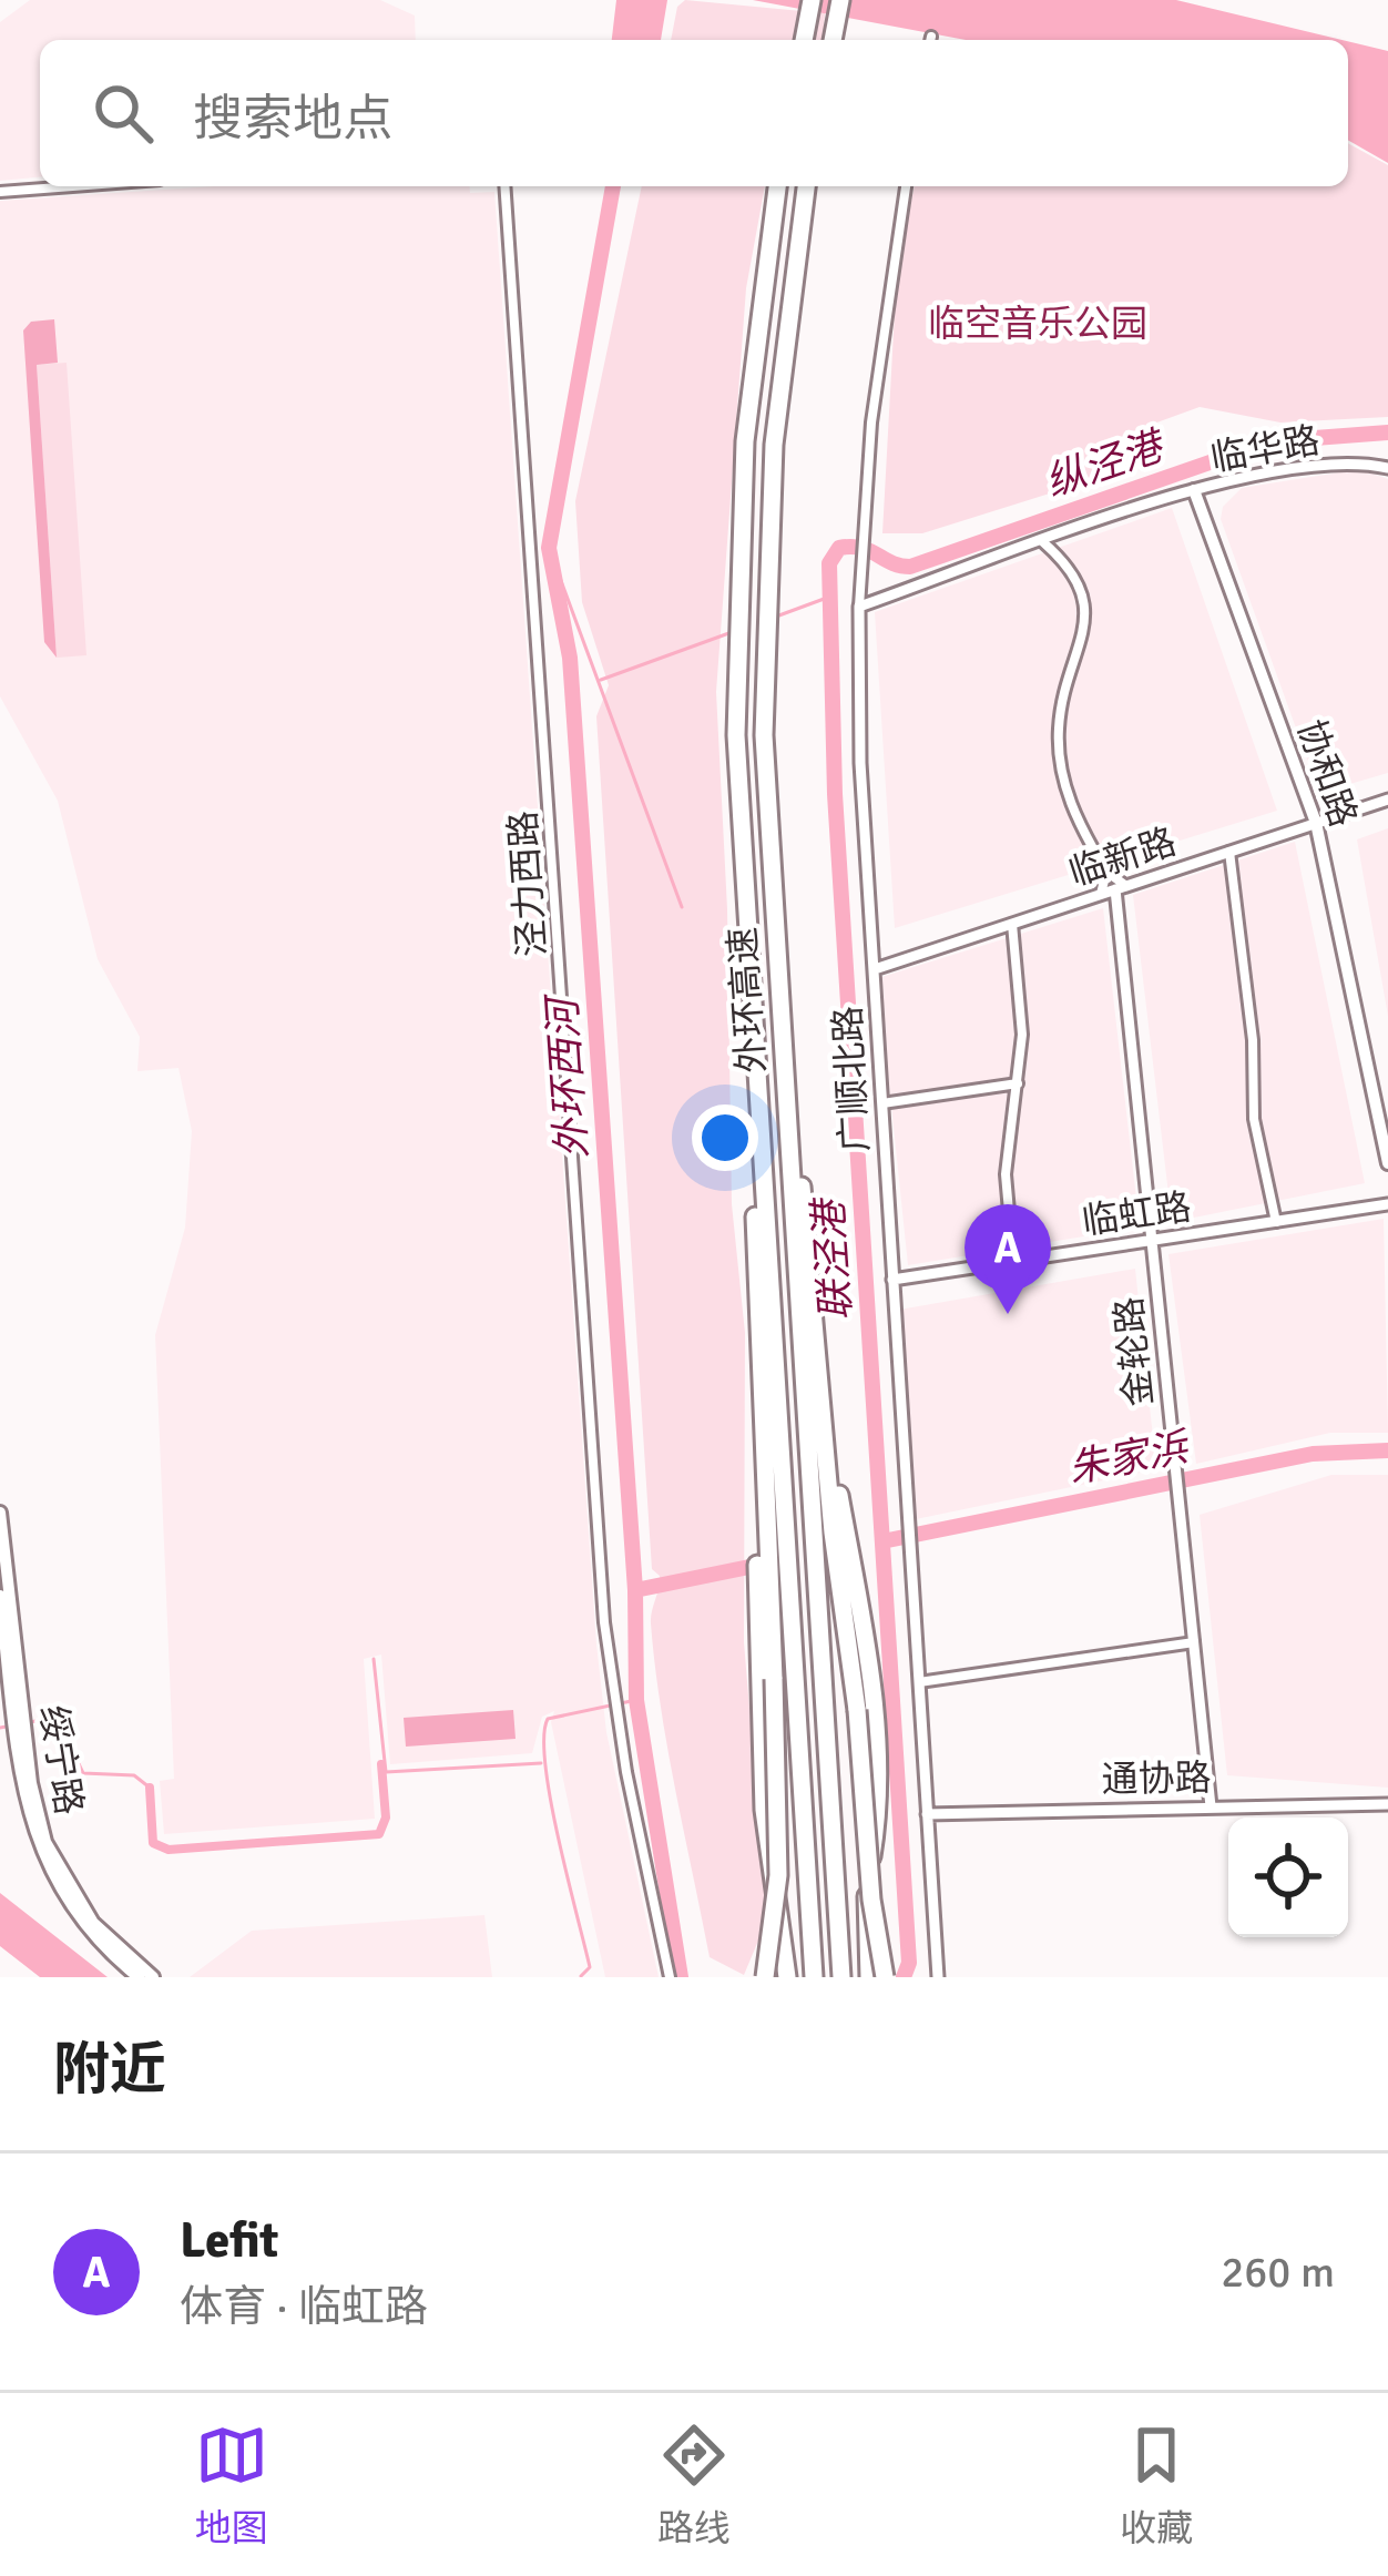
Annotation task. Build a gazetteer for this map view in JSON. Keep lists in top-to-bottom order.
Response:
{
  "streets": {
    "highway": ["外环高速"],
    "main road": ["协和路", "绥宁路"],
    "street": [
      "临华路",
      "临新路",
      "泾力西路",
      "广顺北路",
      "临虹路",
      "金轮路",
      "通协路"
    ]
  },
  "crossings": [
    ["临华路", "协和路"],
    ["临华路", "广顺北路"],
    ["协和路", "临新路"],
    ["临新路", "广顺北路"],
    ["临新路", "金轮路"],
    ["广顺北路", "临虹路"],
    ["广顺北路", "通协路"],
    ["临虹路", "金轮路"],
    ["金轮路", "通协路"]
  ],
  "water": [
    "纵泾港",
    "外环西河",
    "联泾港",
    "朱家浜"
  ],
  "parks": ["临空音乐公园"],
  "page": {
    "search": "搜索地点",
    "pins": "A",
    "heading": "附近",
    "list": [
      {
        "mark": "A",
        "name": "Lefit",
        "note": "体育 · 临虹路",
        "value": "260 m"
      }
    ],
    "nav": ["地图", "路线", "收藏"]
  }
}
